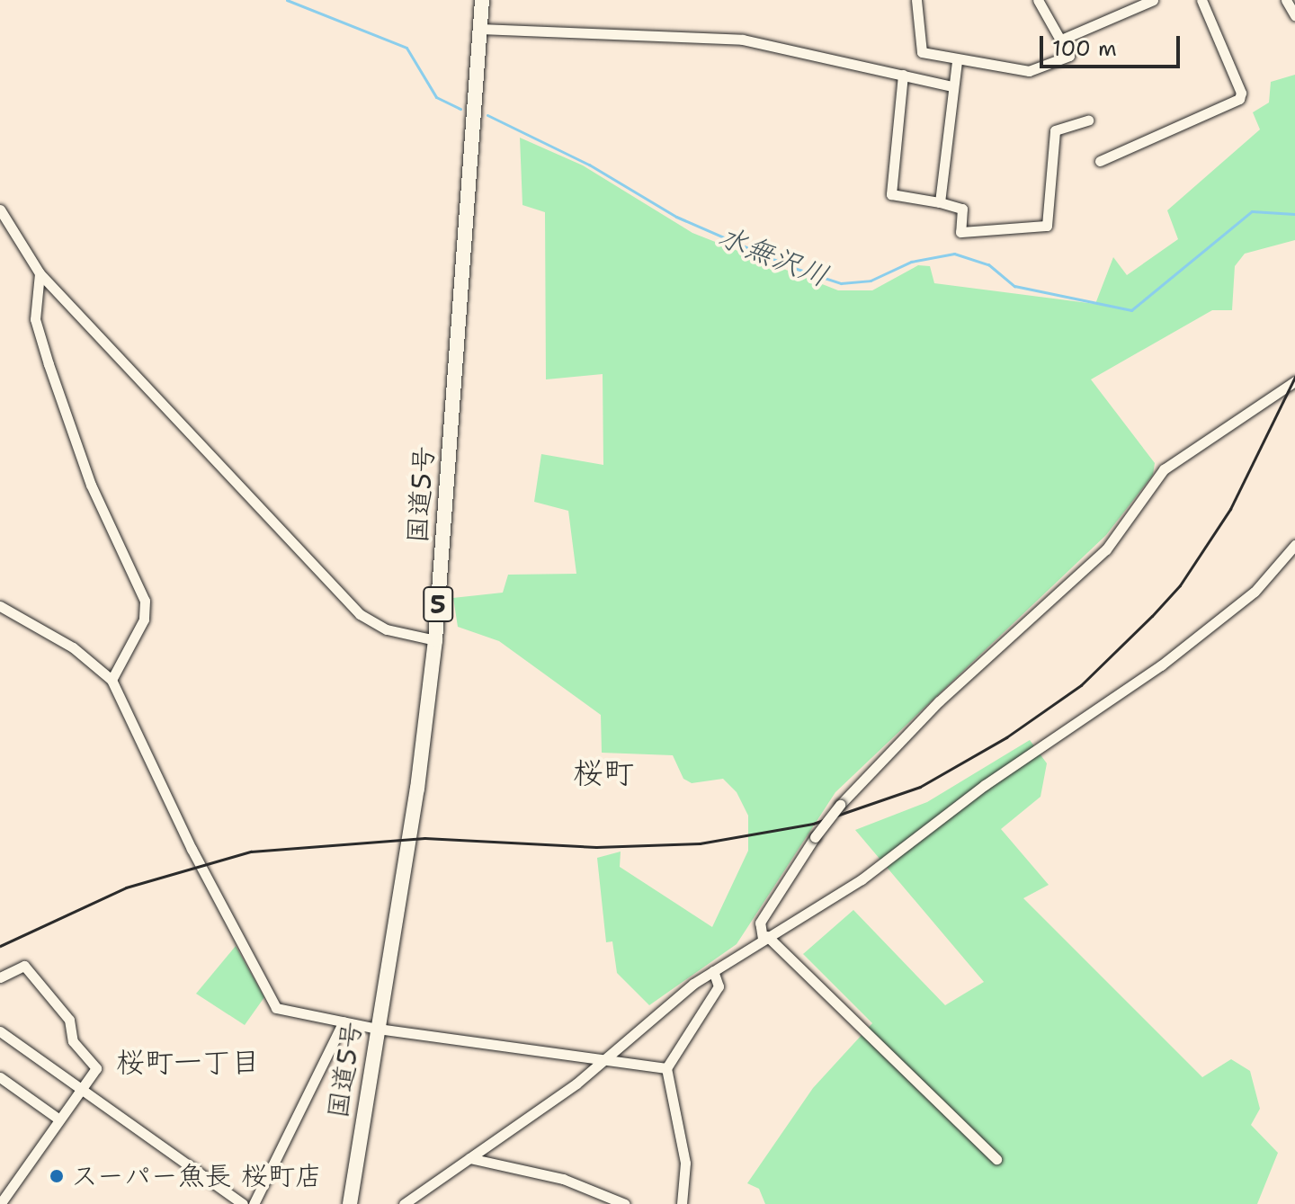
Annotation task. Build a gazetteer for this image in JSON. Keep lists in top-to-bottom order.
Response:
{
  "streets": {
    "highway": ["国道5号", "5"]
  },
  "districts": ["桜町", "桜町一丁目"],
  "water": ["水無沢川"],
  "places": ["スーパー魚長 桜町店"],
  "scale_bar": "100 m"
}
